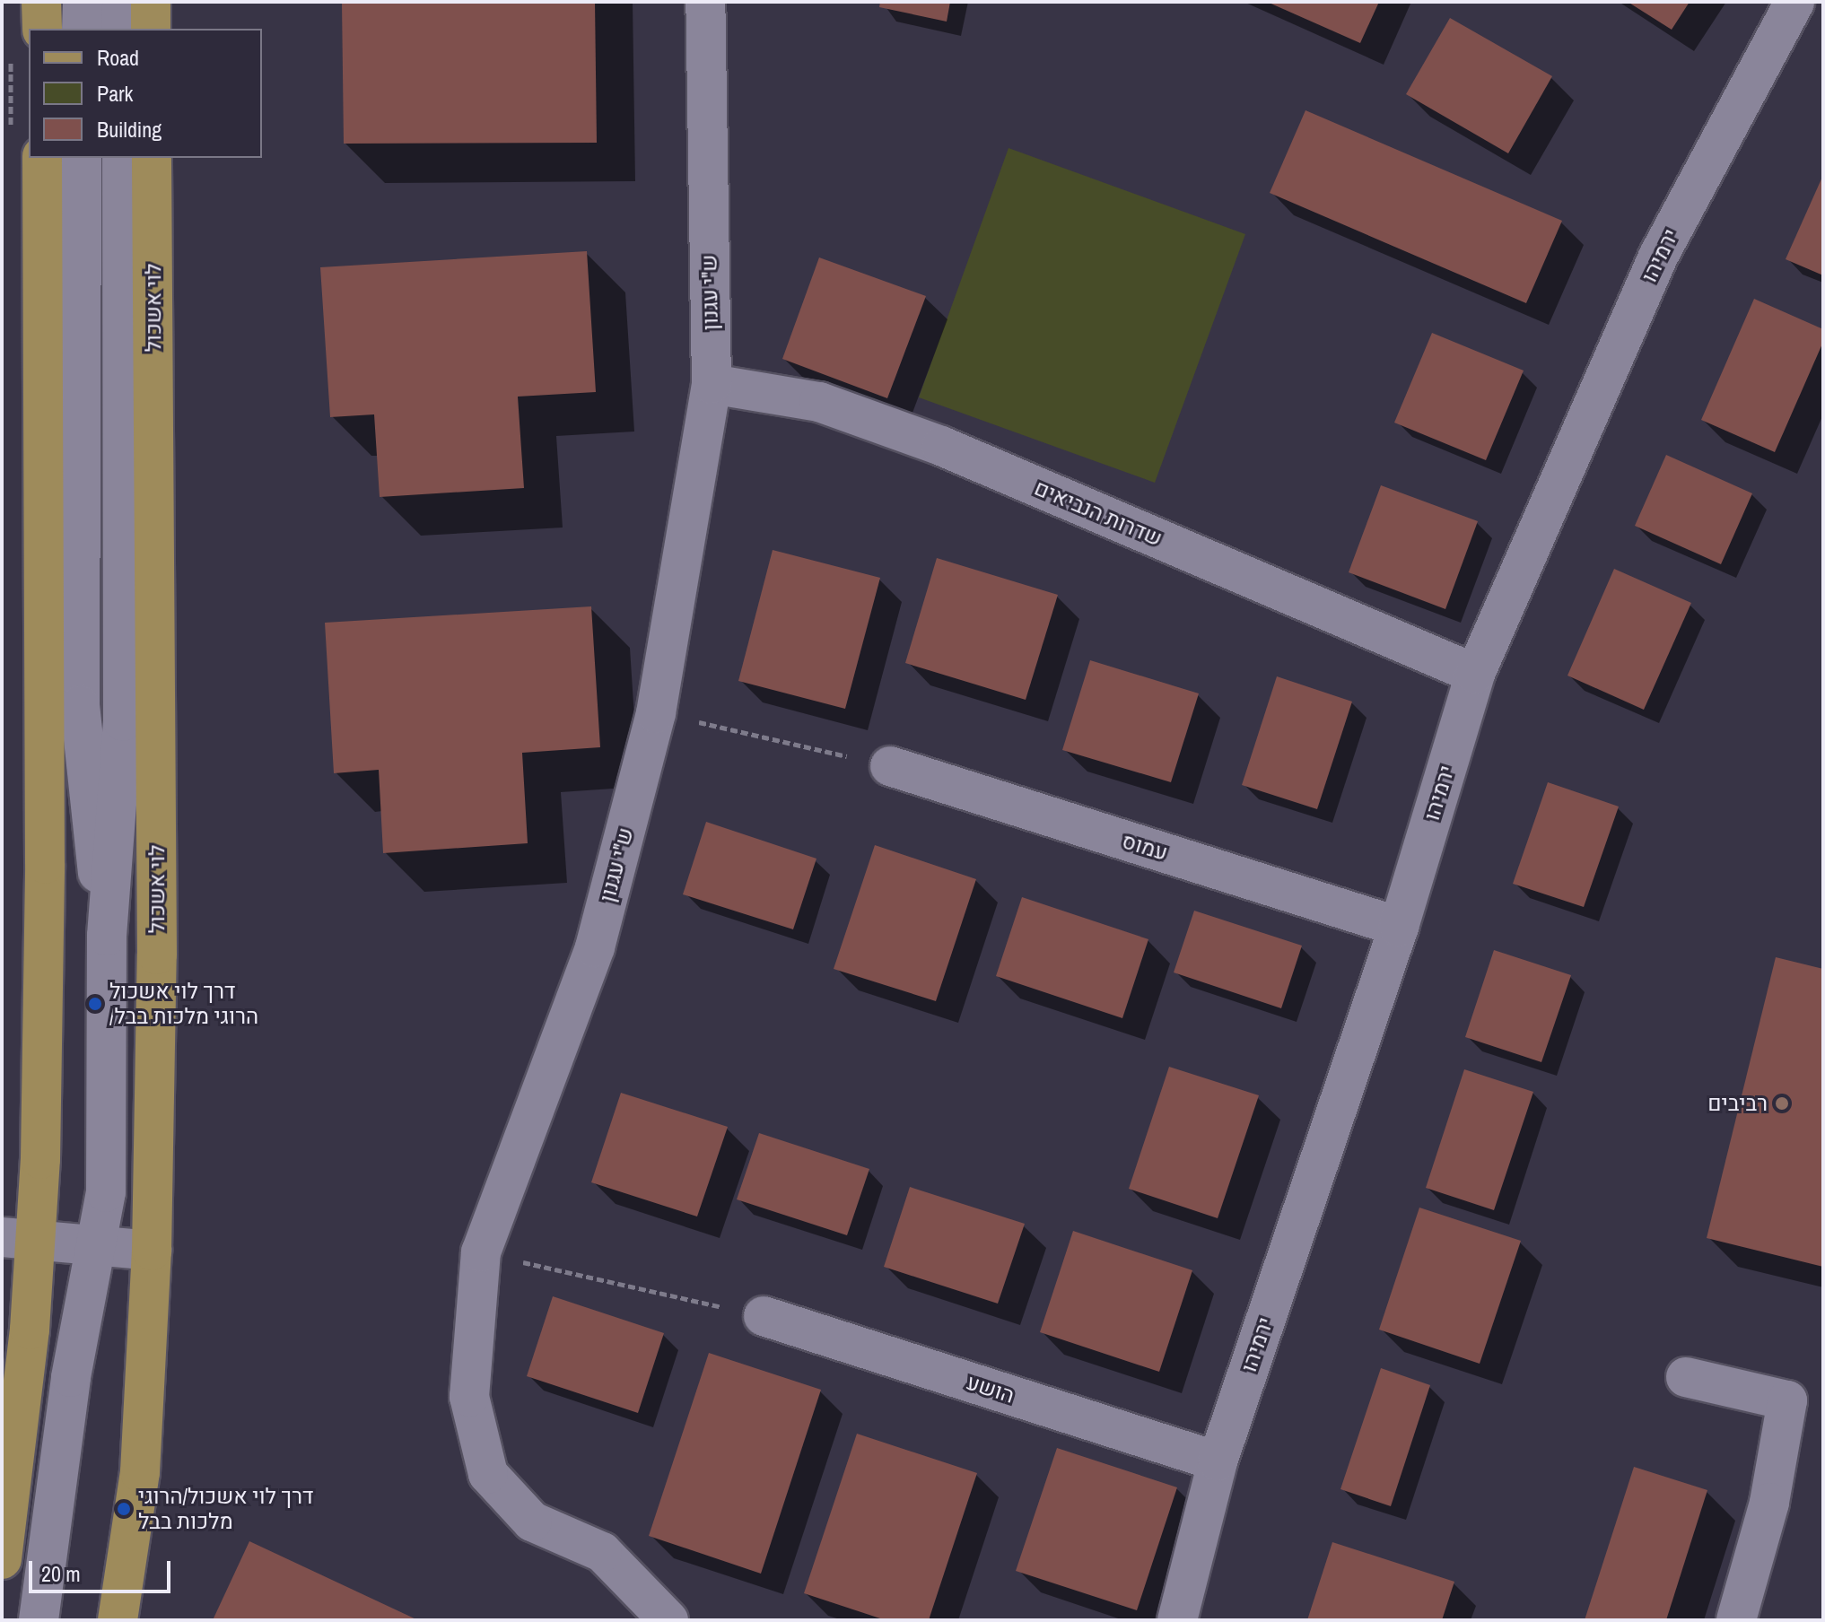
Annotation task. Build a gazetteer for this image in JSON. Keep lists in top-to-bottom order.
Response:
{
  "streets": {
    "main road": ["לוי אשכול"],
    "street": [
      "ירמיהו",
      "ש\"י עגנון",
      "שדרות הנביאים",
      "עמוס",
      "הושע"
    ]
  },
  "crossings": [
    ["ירמיהו", "שדרות הנביאים"],
    ["ירמיהו", "עמוס"],
    ["ירמיהו", "הושע"],
    ["ש\"י עגנון", "שדרות הנביאים"]
  ],
  "places": ["דרך לוי אשכול /הרוגי מלכות בבל", "רביבים", "דרך לוי אשכול/הרוגי מלכות בבל"],
  "legend": ["Road", "Park", "Building"],
  "scale_bar": "20 m"
}
